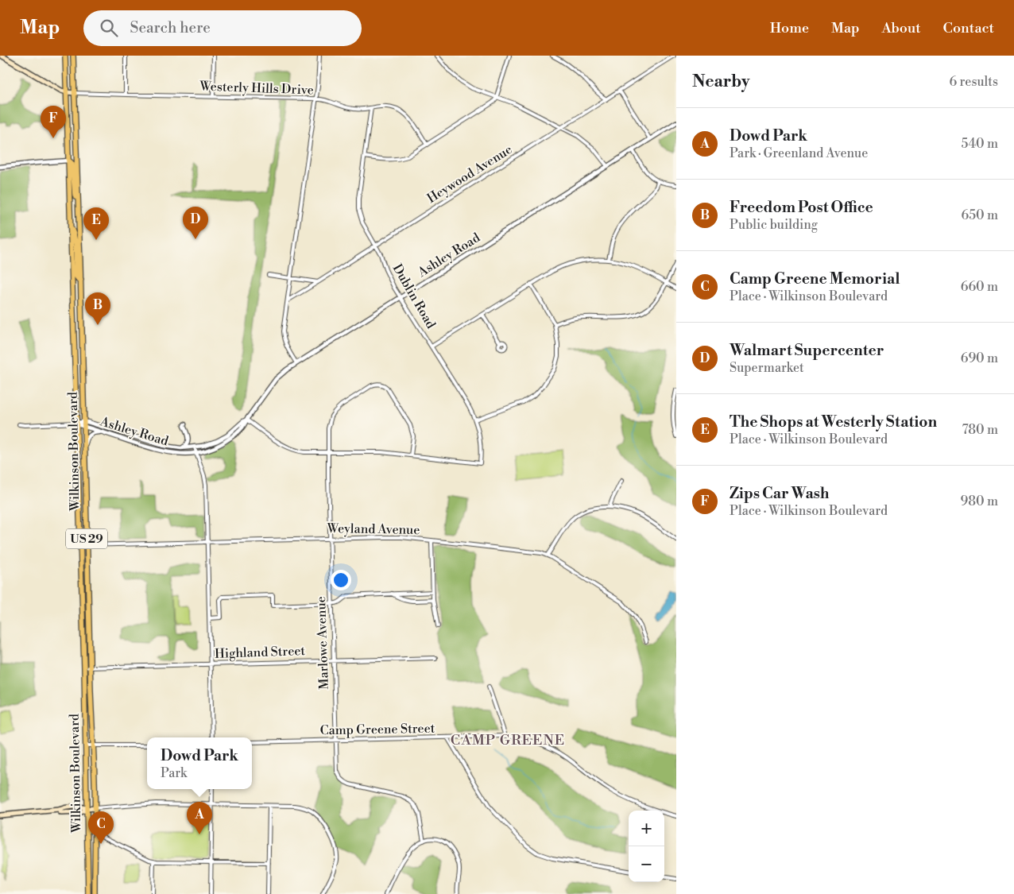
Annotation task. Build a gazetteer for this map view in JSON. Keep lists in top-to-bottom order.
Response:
{
  "streets": {
    "main road": ["Westerly Hills Drive", "Wilkinson Boulevard", "US 29"],
    "street": [
      "Heywood Avenue",
      "Ashley Road",
      "Dublin Road",
      "Weyland Avenue",
      "Marlowe Avenue",
      "Highland Street",
      "Camp Greene Street"
    ]
  },
  "crossings": [
    ["Westerly Hills Drive", "Dublin Road"],
    ["Westerly Hills Drive", "Wilkinson Boulevard"],
    ["Heywood Avenue", "Dublin Road"],
    ["Ashley Road", "Dublin Road"],
    ["Ashley Road", "Wilkinson Boulevard"],
    ["Dublin Road", "Marlowe Avenue"],
    ["Wilkinson Boulevard", "Weyland Avenue"],
    ["Wilkinson Boulevard", "Highland Street"],
    ["Weyland Avenue", "Marlowe Avenue"],
    ["Marlowe Avenue", "Highland Street"],
    ["Marlowe Avenue", "Camp Greene Street"]
  ],
  "districts": ["CAMP GREENE"],
  "page": {
    "header": "Map",
    "search": "Search here",
    "nav": [
      "Home",
      "Map",
      "About",
      "Contact"
    ],
    "heading": ["Nearby", "6 results"],
    "pins": [
      "F",
      "D",
      "E",
      "B",
      "A",
      "C"
    ],
    "list": [
      {
        "mark": "A",
        "name": "Dowd Park",
        "note": "Park · Greenland Avenue",
        "value": "540 m"
      },
      {
        "mark": "B",
        "name": "Freedom Post Office",
        "note": "Public building",
        "value": "650 m"
      },
      {
        "mark": "C",
        "name": "Camp Greene Memorial",
        "note": "Place · Wilkinson Boulevard",
        "value": "660 m"
      },
      {
        "mark": "D",
        "name": "Walmart Supercenter",
        "note": "Supermarket",
        "value": "690 m"
      },
      {
        "mark": "E",
        "name": "The Shops at Westerly Station",
        "note": "Place · Wilkinson Boulevard",
        "value": "780 m"
      },
      {
        "mark": "F",
        "name": "Zips Car Wash",
        "note": "Place · Wilkinson Boulevard",
        "value": "980 m"
      }
    ],
    "popup": ["Dowd Park", "Park"],
    "map_buttons": ["+", "−"]
  }
}
